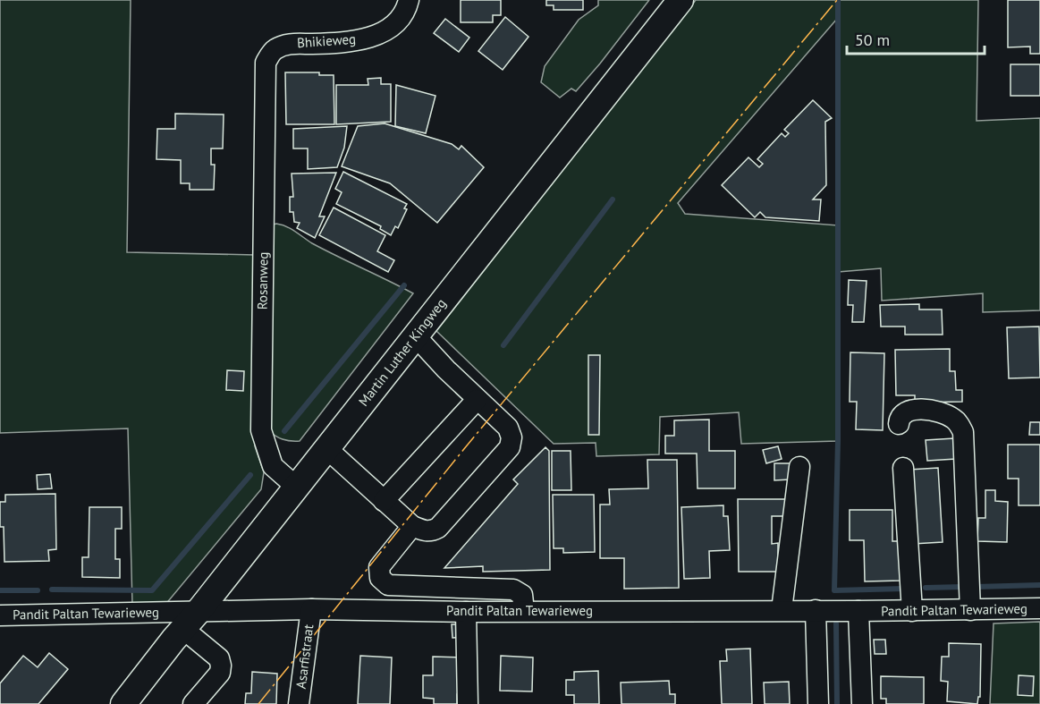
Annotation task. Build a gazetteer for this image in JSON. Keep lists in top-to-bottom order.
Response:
{
  "streets": {
    "main road": ["Martin Luther Kingweg"],
    "street": [
      "Bhikieweg",
      "Rosanweg",
      "Pandit Paltan Tewarieweg",
      "Asarfistraat"
    ]
  },
  "crossings": [
    ["Bhikieweg", "Rosanweg"],
    ["Rosanweg", "Martin Luther Kingweg"],
    ["Martin Luther Kingweg", "Pandit Paltan Tewarieweg"],
    ["Pandit Paltan Tewarieweg", "Asarfistraat"]
  ],
  "scale_bar": "50 m"
}
